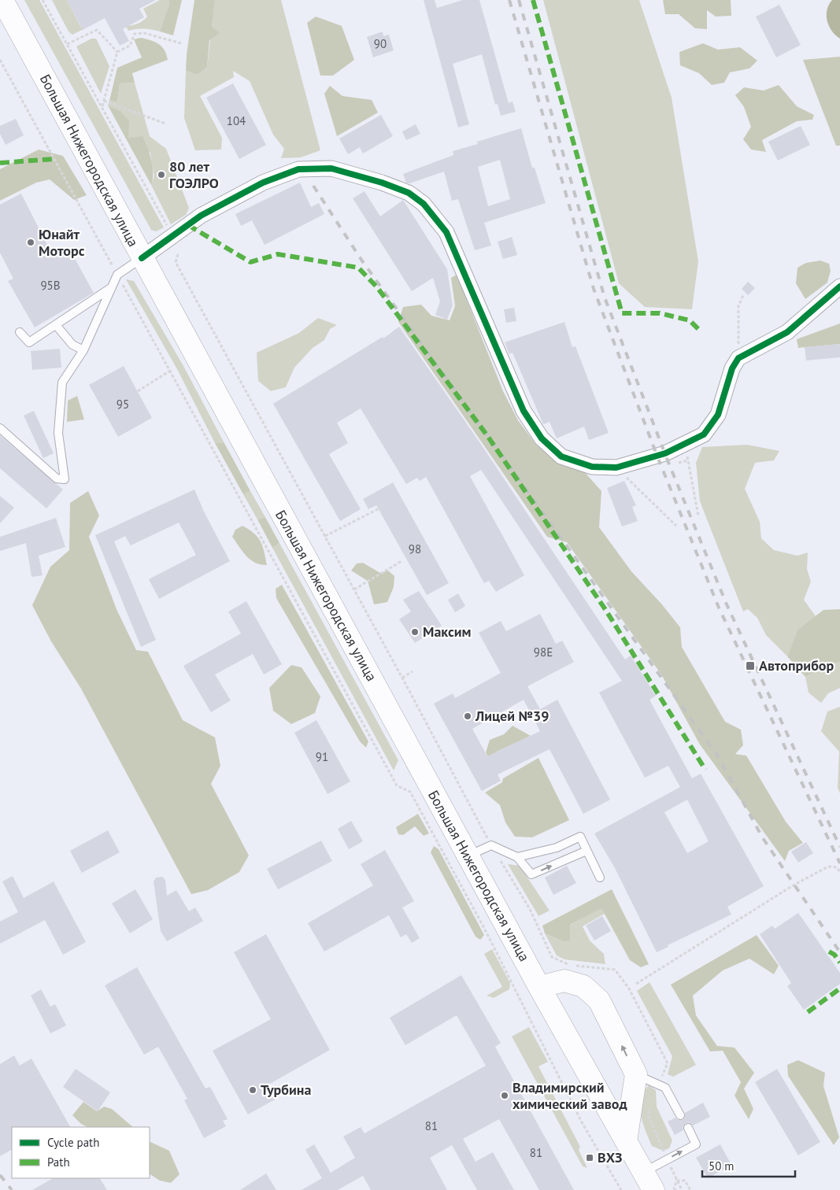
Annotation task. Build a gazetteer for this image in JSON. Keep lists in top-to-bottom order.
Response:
{
  "streets": {
    "main road": ["Большая Нижегородская улица"]
  },
  "places": {
    "other": [
      "80 лет ГОЭЛРО",
      "Юнайт Моторс",
      "Максим",
      "Лицей №39",
      "Турбина",
      "Владимирский химический завод"
    ],
    "transit": ["Автоприбор", "ВХЗ"]
  },
  "house_numbers": [
    "90",
    "104",
    "95В",
    "95",
    "98",
    "98Е",
    "91",
    "81",
    "81"
  ],
  "legend": ["Cycle path", "Path"],
  "scale_bar": "50 m"
}
